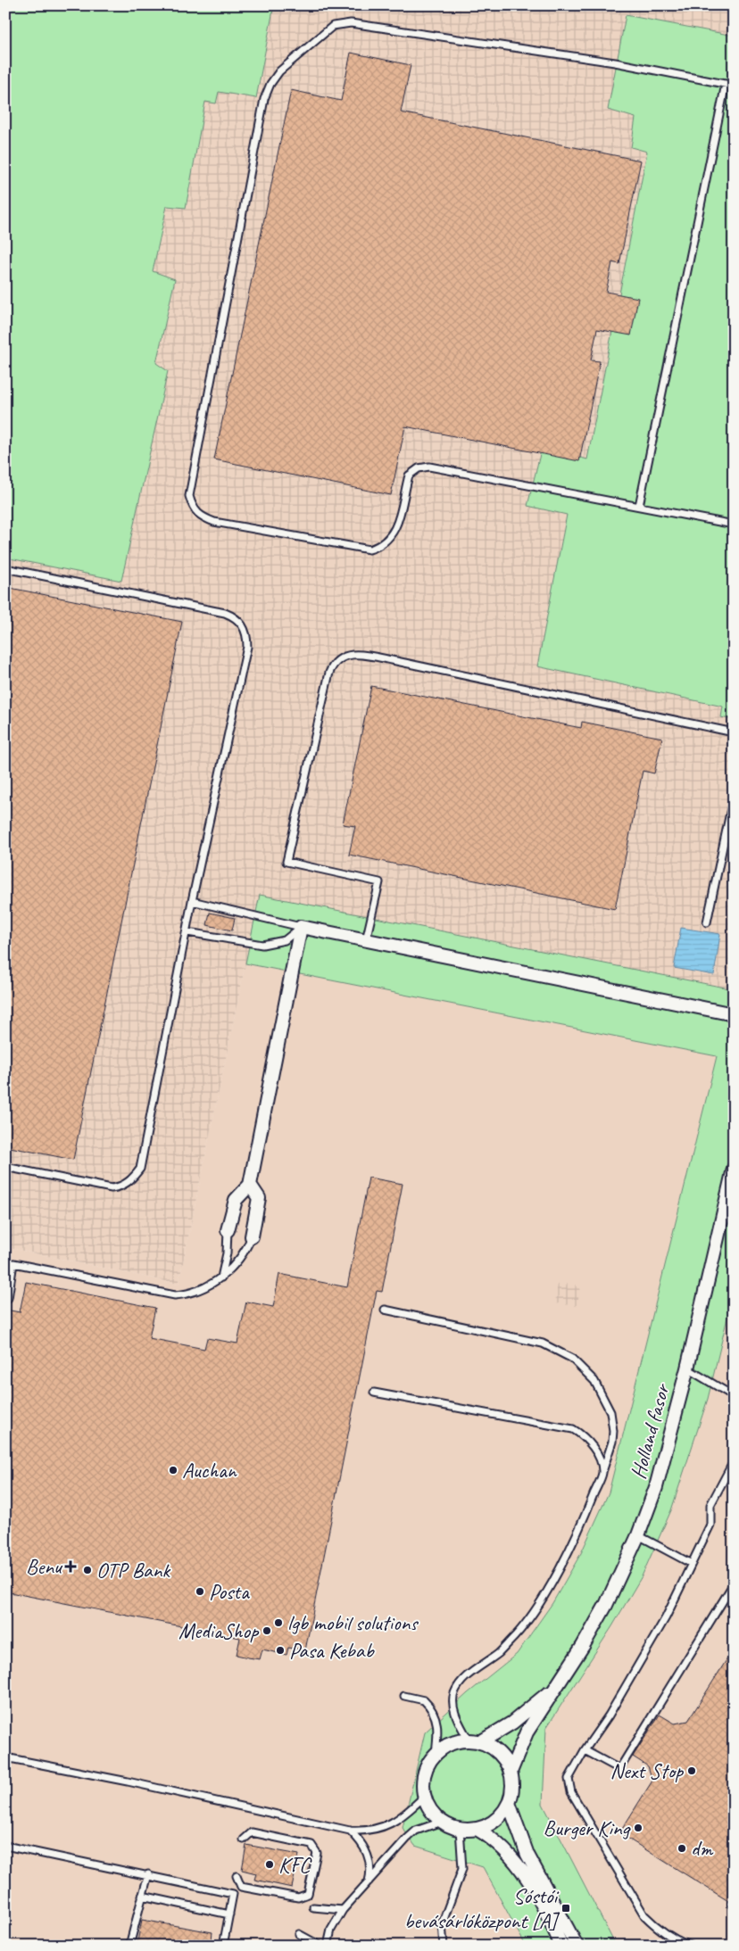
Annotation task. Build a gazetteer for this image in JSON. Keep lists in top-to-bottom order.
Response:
{
  "streets": {
    "street": ["Holland fasor"]
  },
  "places": {
    "other": [
      "Auchan",
      "OTP Bank",
      "Posta",
      "lgb mobil solutions",
      "MediaShop",
      "Pasa Kebab",
      "Next Stop",
      "Burger King",
      "dm",
      "KFC"
    ],
    "health": ["Benu"],
    "transit": ["Sóstói bevásárlóközpont [A]"]
  }
}
